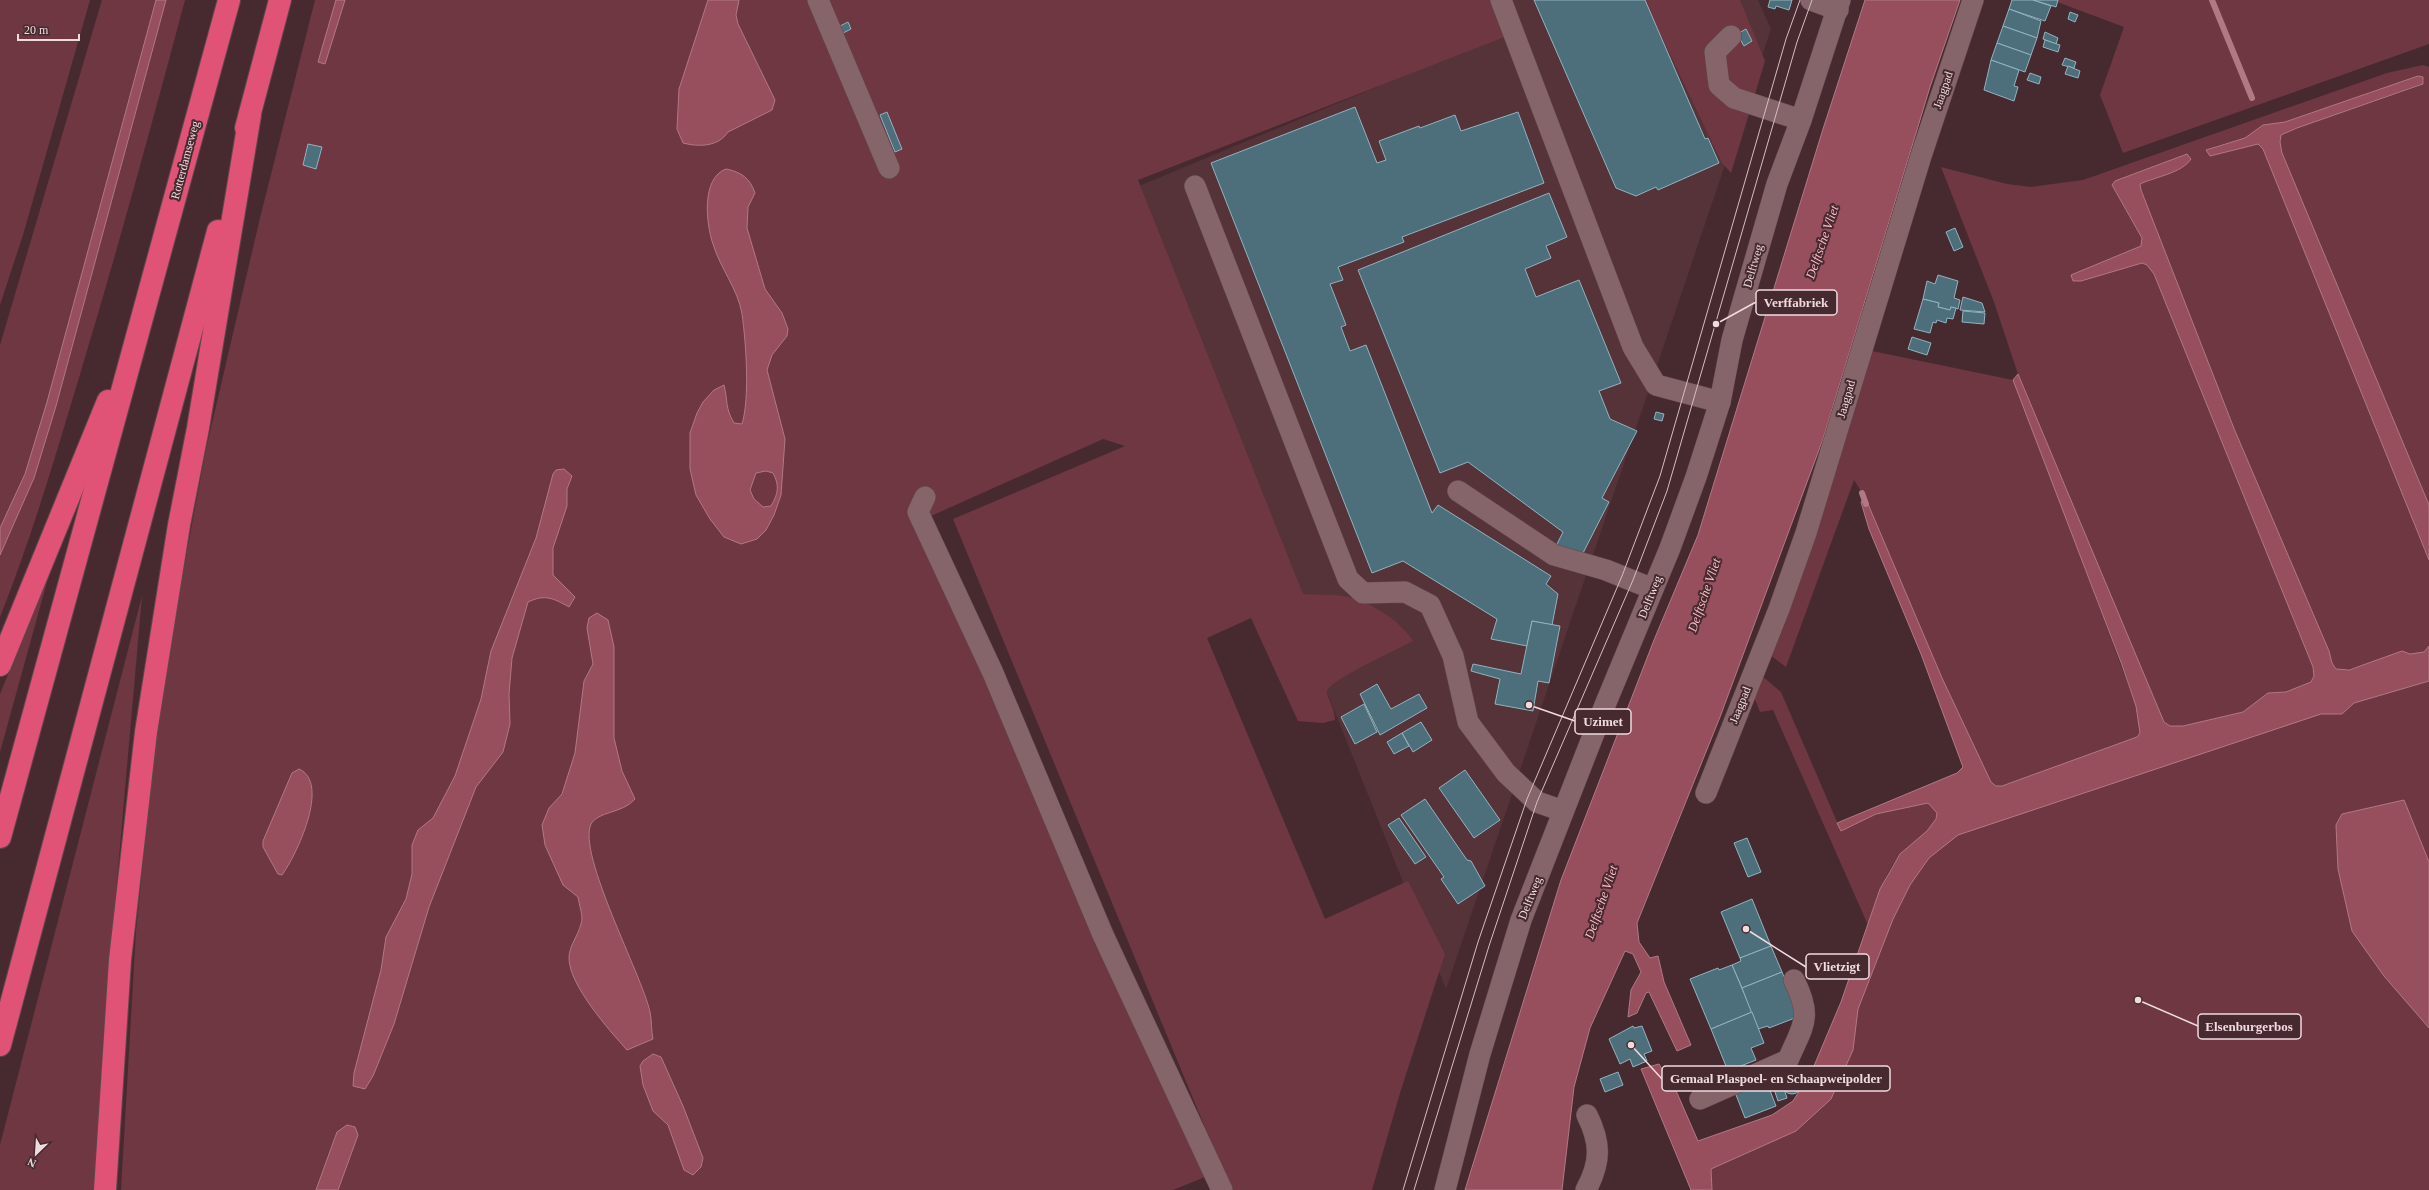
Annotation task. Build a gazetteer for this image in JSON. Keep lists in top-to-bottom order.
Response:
{
  "streets": {
    "highway": ["Rotterdamseweg"],
    "street": ["Jaagpad", "Delftweg"]
  },
  "water": ["Delftsche Vliet"],
  "places": [
    "Verffabriek",
    "Uzimet",
    "Vlietzigt",
    "Elsenburgerbos",
    "Gemaal Plaspoel- en Schaapweipolder"
  ],
  "scale_bar": "20 m",
  "north": "bottom left"
}
